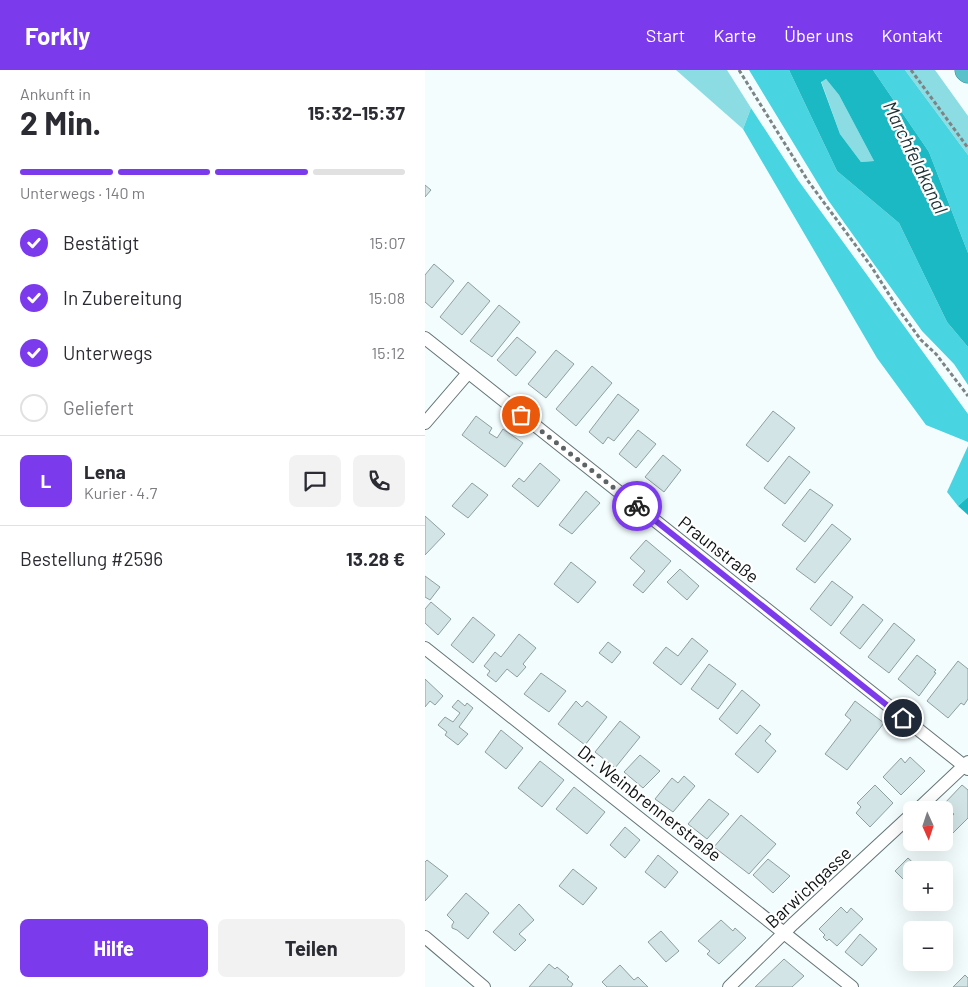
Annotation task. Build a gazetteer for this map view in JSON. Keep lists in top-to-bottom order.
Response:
{
  "streets": {
    "street": ["Praunstraße", "Dr. Weinbrennerstraße", "Barwichgasse"]
  },
  "crossings": [
    ["Dr. Weinbrennerstraße", "Barwichgasse"]
  ],
  "water": ["Marchfeldkanal"],
  "north": "bottom",
  "page": {
    "header": "Forkly",
    "nav": [
      "Start",
      "Karte",
      "Über uns",
      "Kontakt"
    ],
    "heading": ["2 Min.", "Ankunft in", "15:32–15:37"],
    "panel": [
      "Lena",
      "Kurier · 4.7",
      "Bestellung #2596",
      "13.28 €"
    ],
    "bar": "Unterwegs · 140 m",
    "list": [
      ["Bestätigt", "15:07"],
      ["In Zubereitung", "15:08"],
      ["Unterwegs", "15:12"],
      "Geliefert"
    ],
    "round": "L",
    "map_buttons": ["+", "−"],
    "buttons": ["Hilfe", "Teilen"]
  }
}
